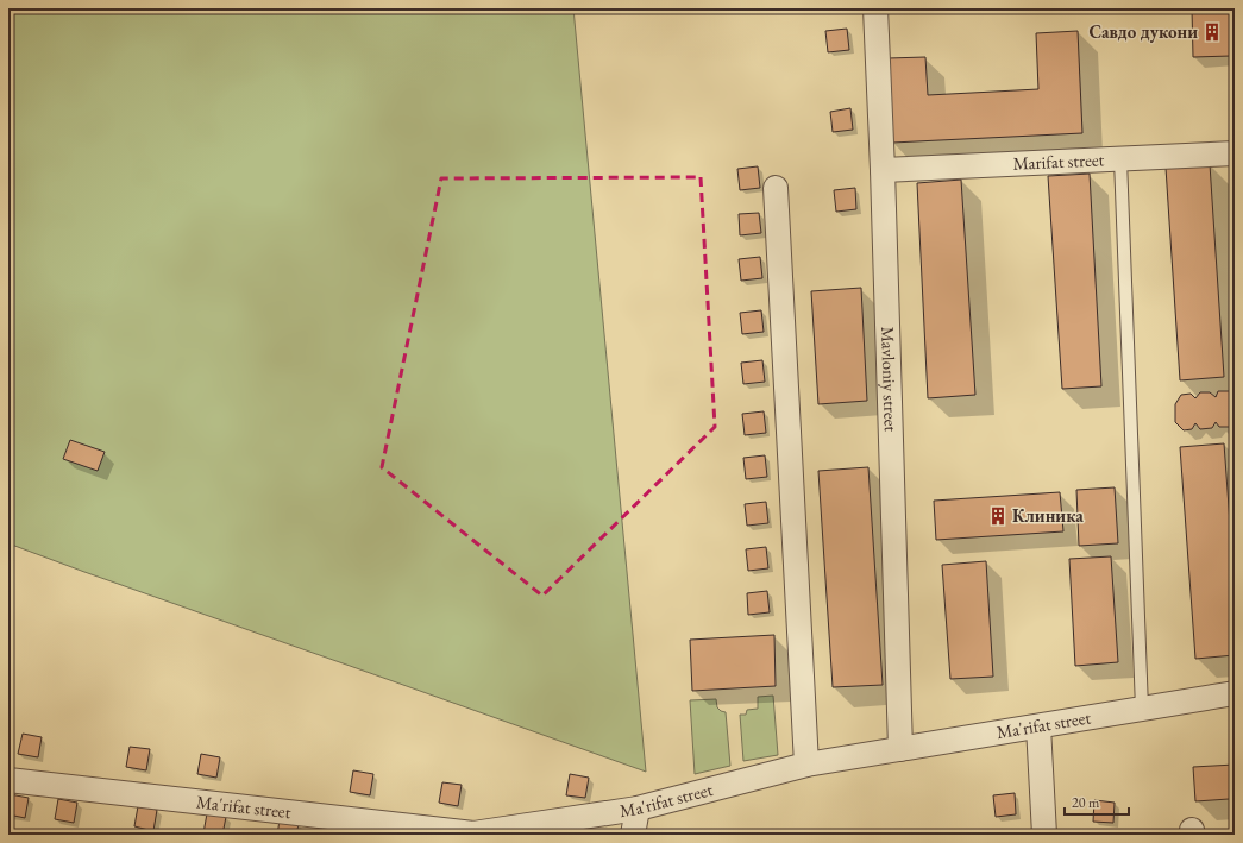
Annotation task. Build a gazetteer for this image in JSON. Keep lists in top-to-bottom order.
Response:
{
  "streets": {
    "street": ["Marifat street", "Mavloniy street", "Ma'rifat street"]
  },
  "crossings": [
    ["Marifat street", "Mavloniy street"],
    ["Mavloniy street", "Ma'rifat street"]
  ],
  "places": {
    "building": ["Савдо дукони", "Клиника"]
  },
  "scale_bar": "20 m"
}
